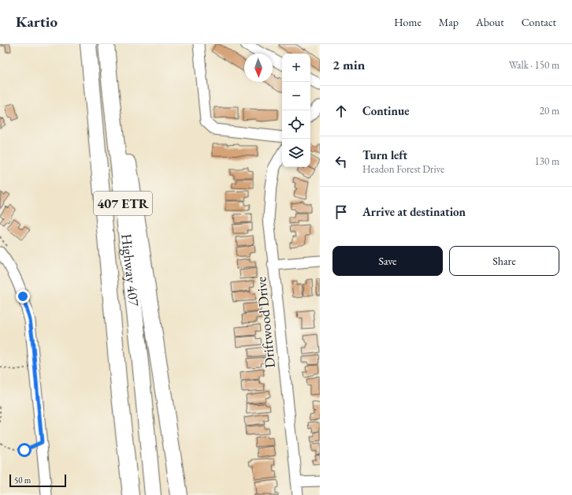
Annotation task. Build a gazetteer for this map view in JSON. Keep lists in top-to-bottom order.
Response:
{
  "streets": {
    "highway": ["407 ETR", "Highway 407"],
    "street": ["Driftwood Drive"]
  },
  "scale_bar": "50 m",
  "north": "bottom",
  "page": {
    "header": "Kartio",
    "nav": [
      "Home",
      "Map",
      "About",
      "Contact"
    ],
    "heading": ["2 min", "Walk · 150 m"],
    "map_buttons": ["+", "−"],
    "list": [
      ["Continue", "20 m"],
      ["Turn left", "Headon Forest Drive", "130 m"],
      "Arrive at destination"
    ],
    "buttons": ["Save", "Share"],
    "scale": "50 m"
  }
}
